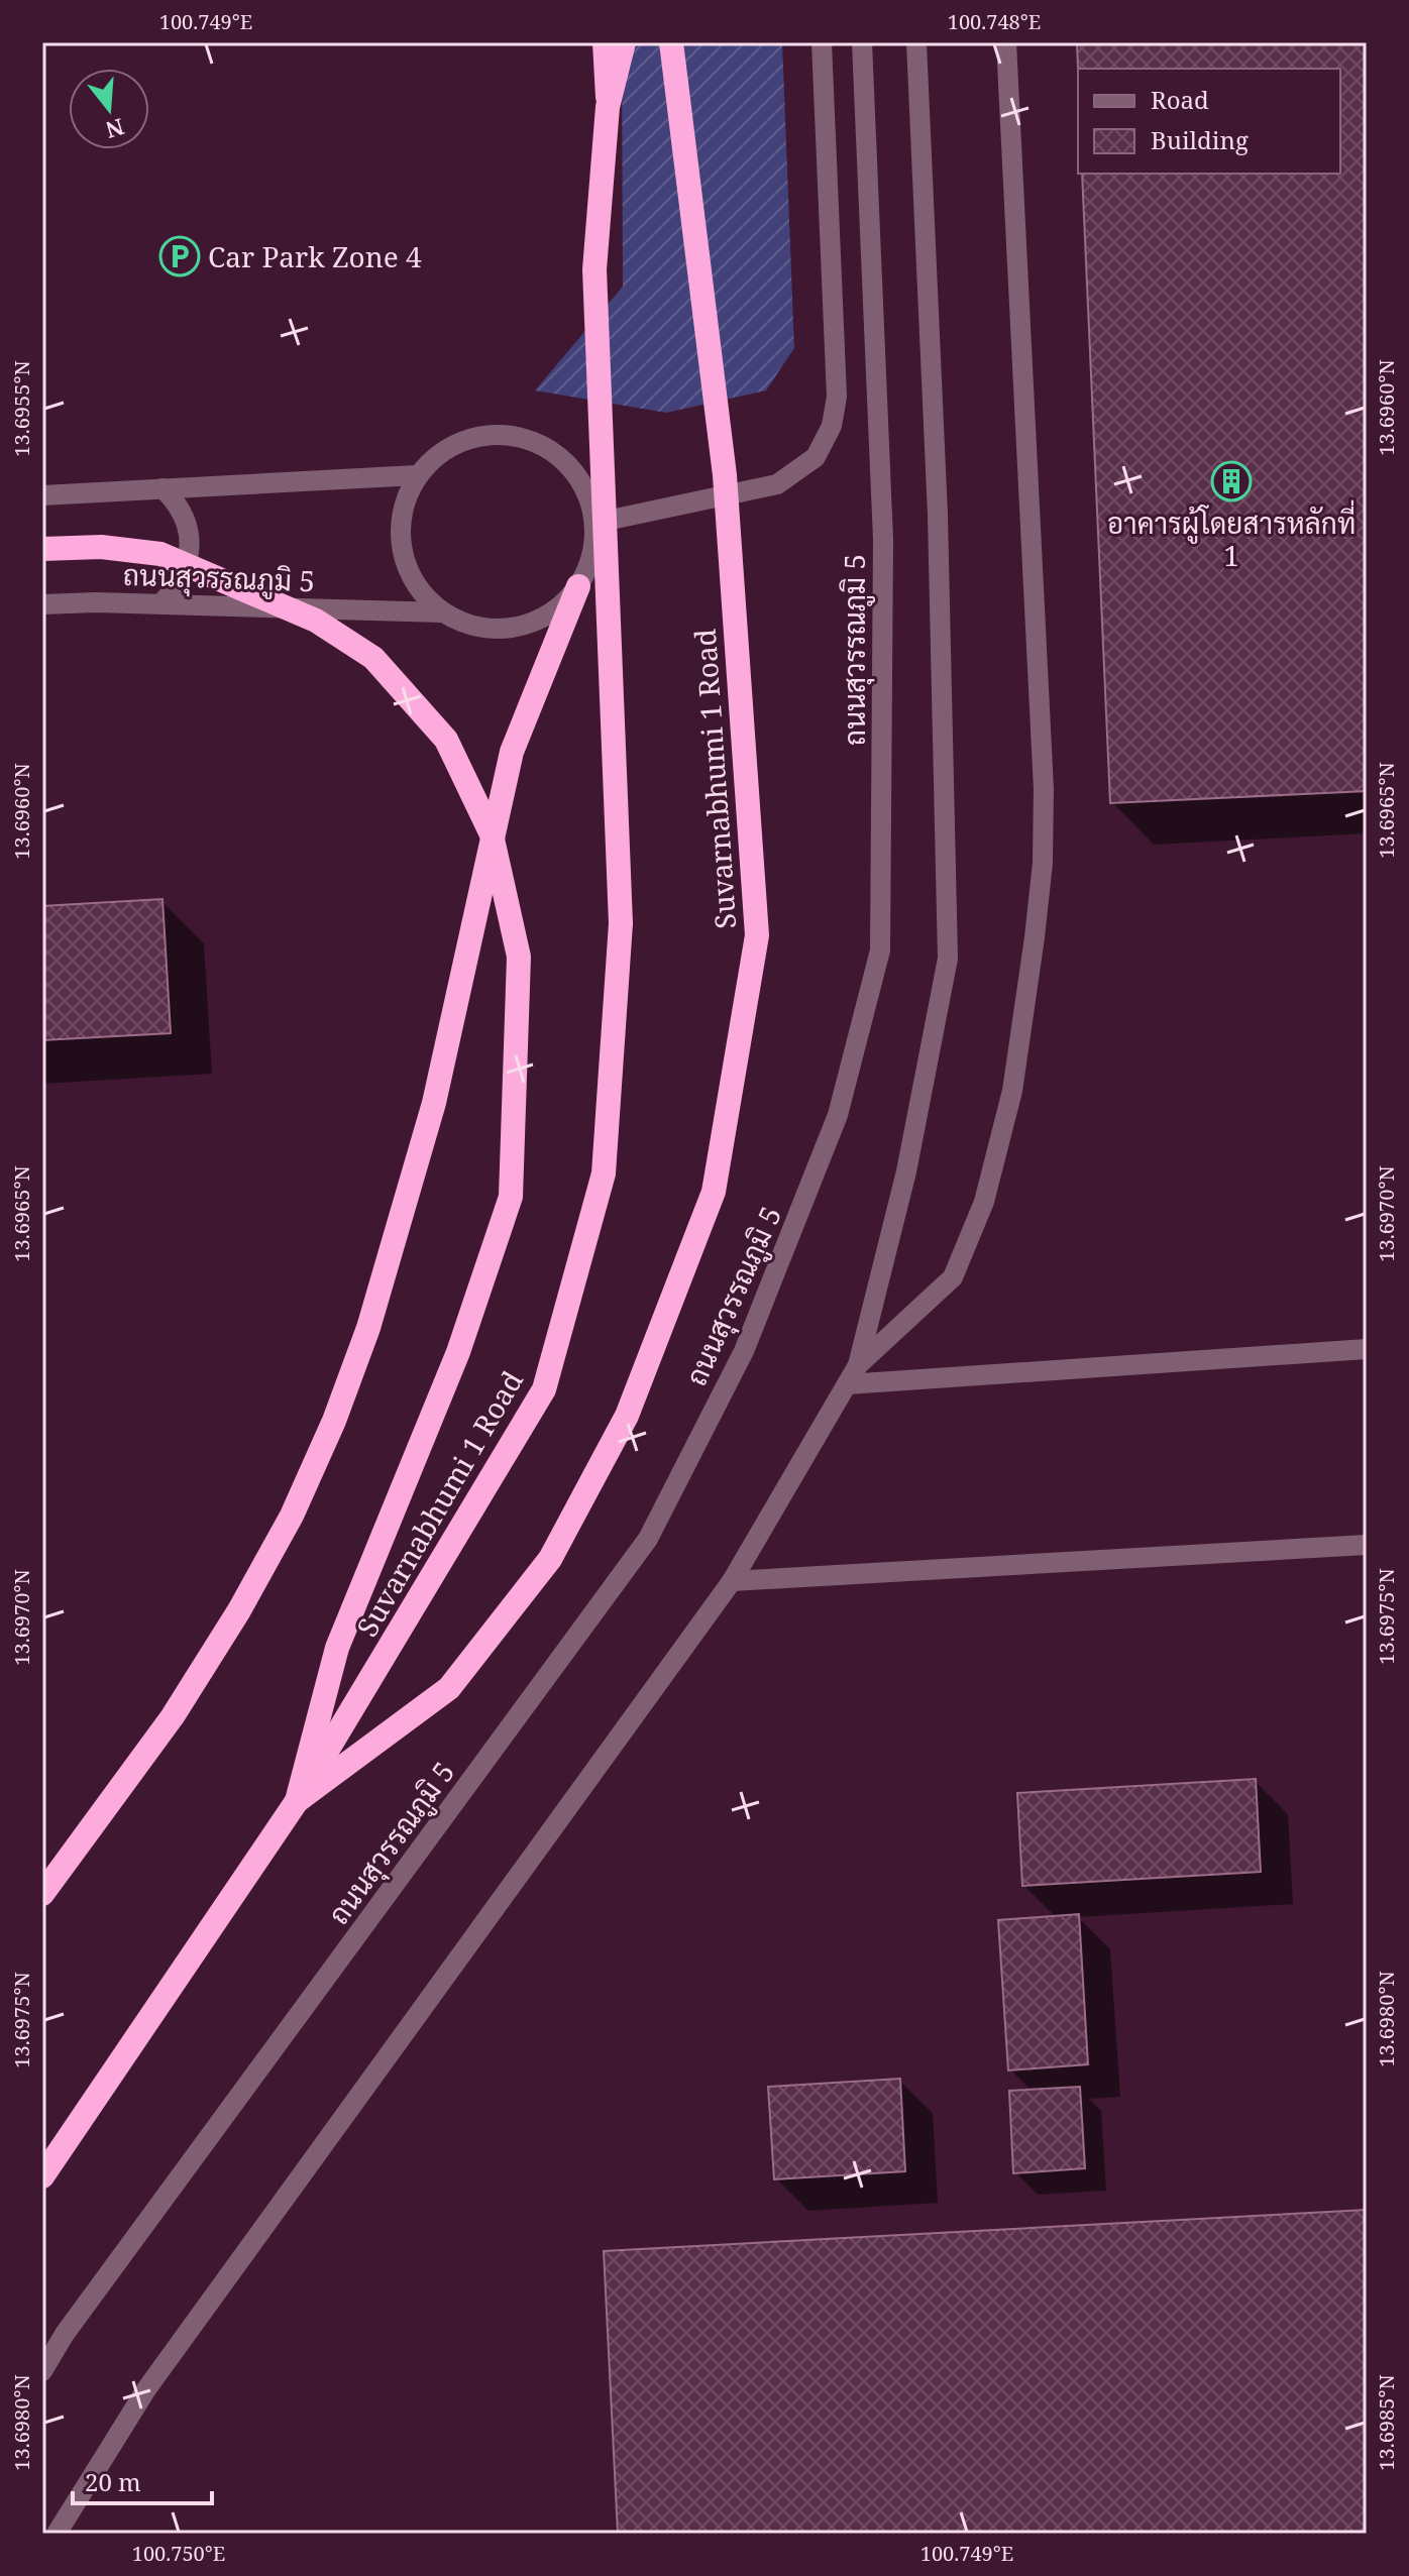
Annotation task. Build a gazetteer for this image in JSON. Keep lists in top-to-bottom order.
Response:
{
  "streets": {
    "highway": ["Suvarnabhumi 1 Road"],
    "street": ["ถนนสุวรรณภูมิ 5"]
  },
  "places": {
    "parking": ["Car Park Zone 4"],
    "building": ["อาคารผู้โดยสารหลักที่ 1"]
  },
  "legend": ["Road", "Building"],
  "scale_bar": "20 m",
  "north": "bottom",
  "coordinates": [
    "100.749°E",
    "100.748°E",
    "13.6960°N",
    "13.6955°N",
    "13.6965°N",
    "13.6970°N",
    "13.6975°N",
    "13.6980°N",
    "13.6985°N",
    "100.750°E"
  ]
}
